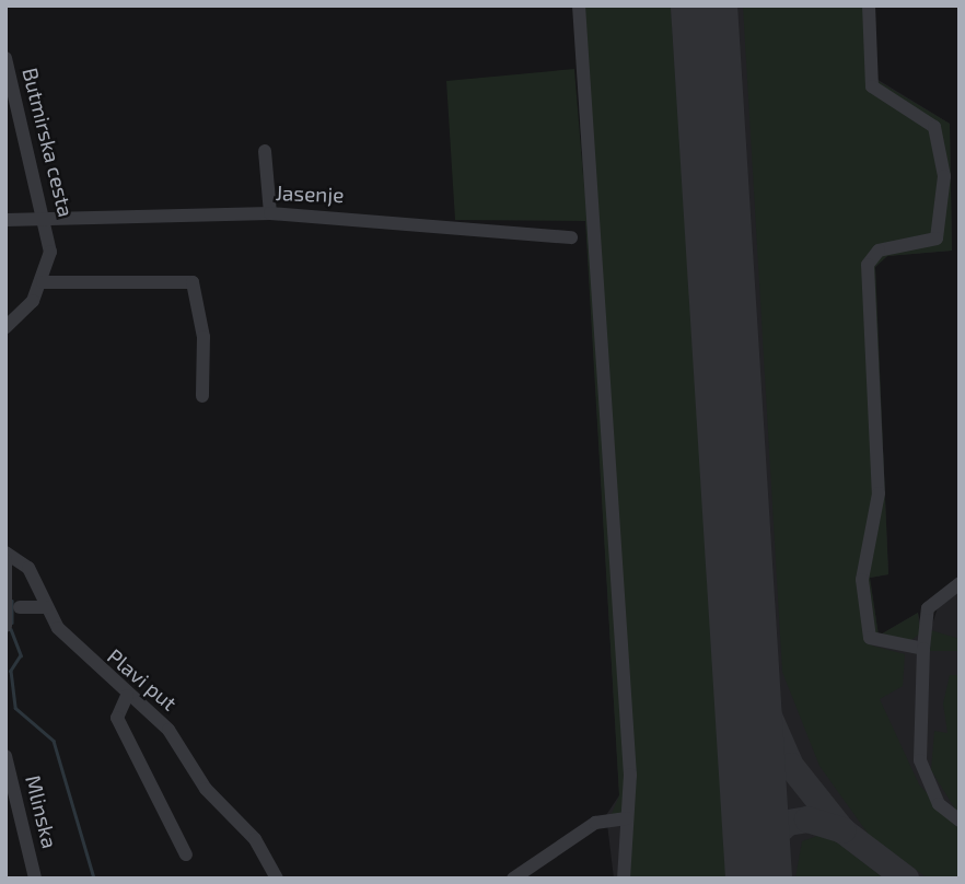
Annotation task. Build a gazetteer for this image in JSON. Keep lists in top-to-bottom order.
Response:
{
  "streets": {
    "street": [
      "Butmirska cesta",
      "Jasenje",
      "Plavi put",
      "Mlinska"
    ]
  },
  "crossings": [
    ["Butmirska cesta", "Jasenje"]
  ]
}
